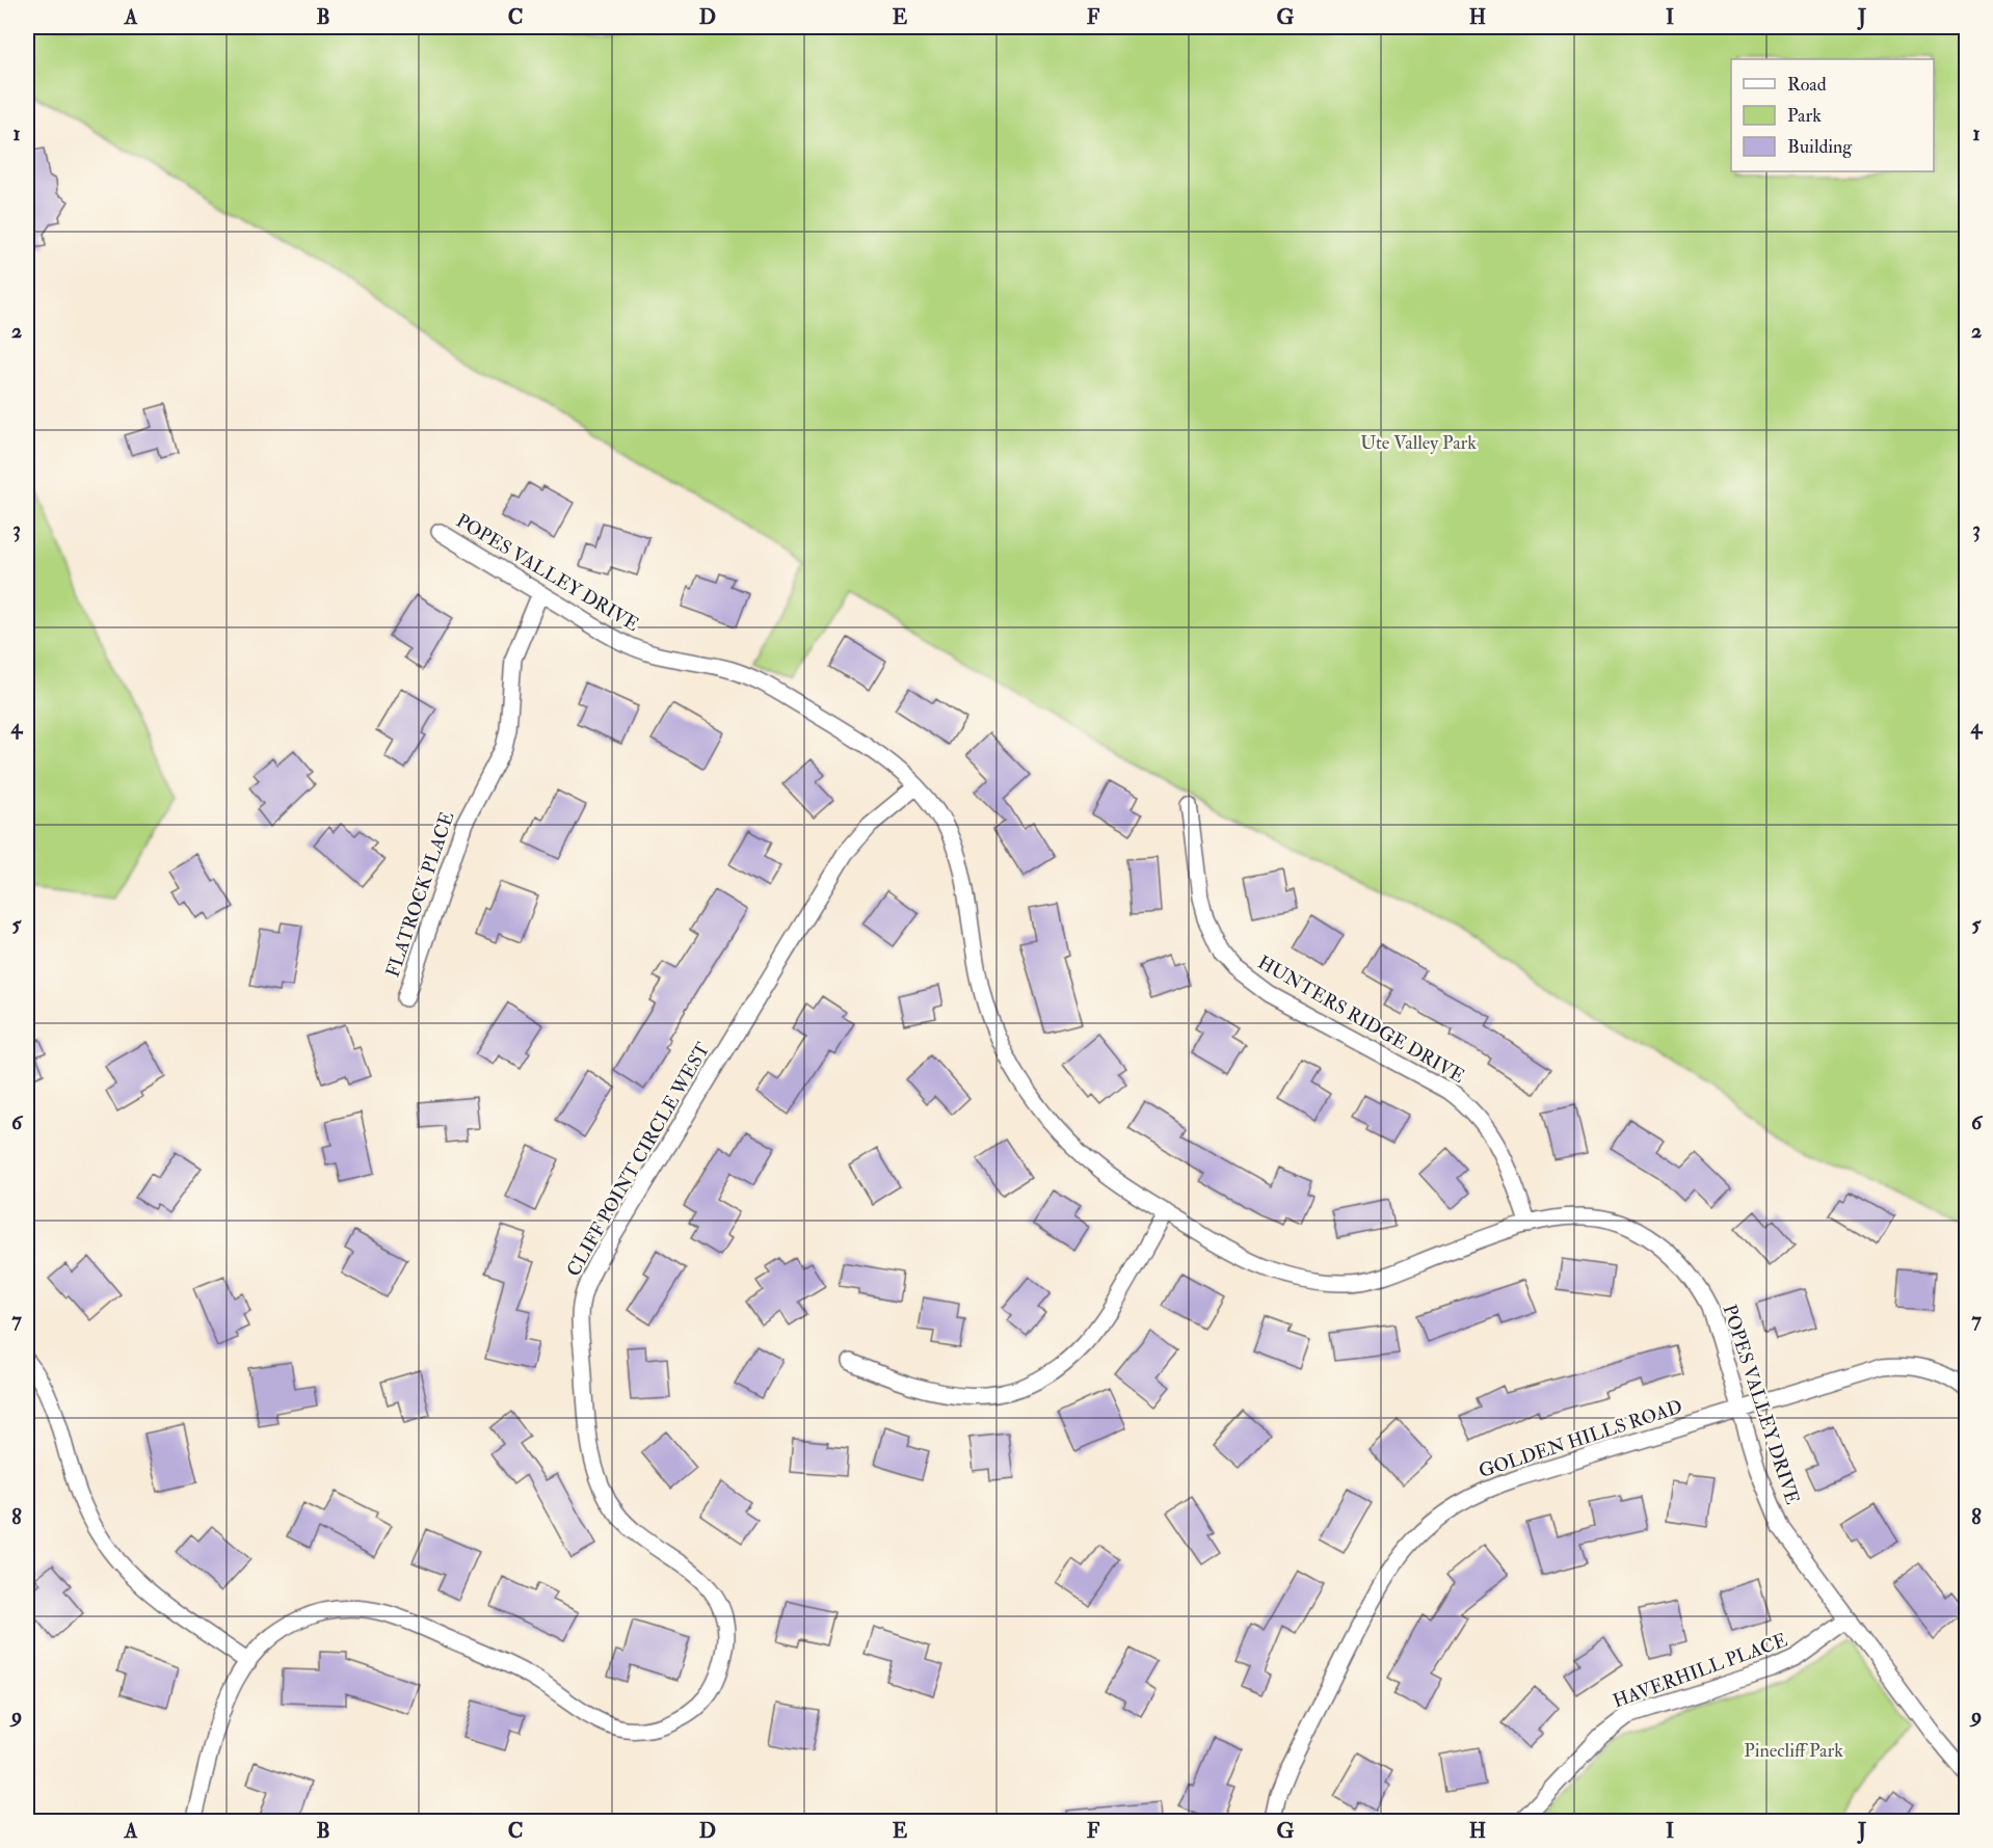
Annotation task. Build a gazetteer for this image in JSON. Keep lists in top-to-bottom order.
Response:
{
  "streets": {
    "street": [
      "POPES VALLEY DRIVE",
      "FLATROCK PLACE",
      "HUNTERS RIDGE DRIVE",
      "CLIFF POINT CIRCLE WEST",
      "GOLDEN HILLS ROAD",
      "HAVERHILL PLACE"
    ]
  },
  "crossings": [
    ["POPES VALLEY DRIVE", "FLATROCK PLACE"],
    ["POPES VALLEY DRIVE", "HUNTERS RIDGE DRIVE"],
    ["POPES VALLEY DRIVE", "CLIFF POINT CIRCLE WEST"],
    ["POPES VALLEY DRIVE", "GOLDEN HILLS ROAD"],
    ["POPES VALLEY DRIVE", "HAVERHILL PLACE"]
  ],
  "parks": ["Ute Valley Park", "Pinecliff Park"],
  "legend": ["Road", "Park", "Building"],
  "grid": {
    "columns": [
      "A",
      "B",
      "C",
      "D",
      "E",
      "F",
      "G",
      "H",
      "I",
      "J"
    ],
    "rows": [
      "1",
      "2",
      "3",
      "4",
      "5",
      "6",
      "7",
      "8",
      "9"
    ]
  }
}
